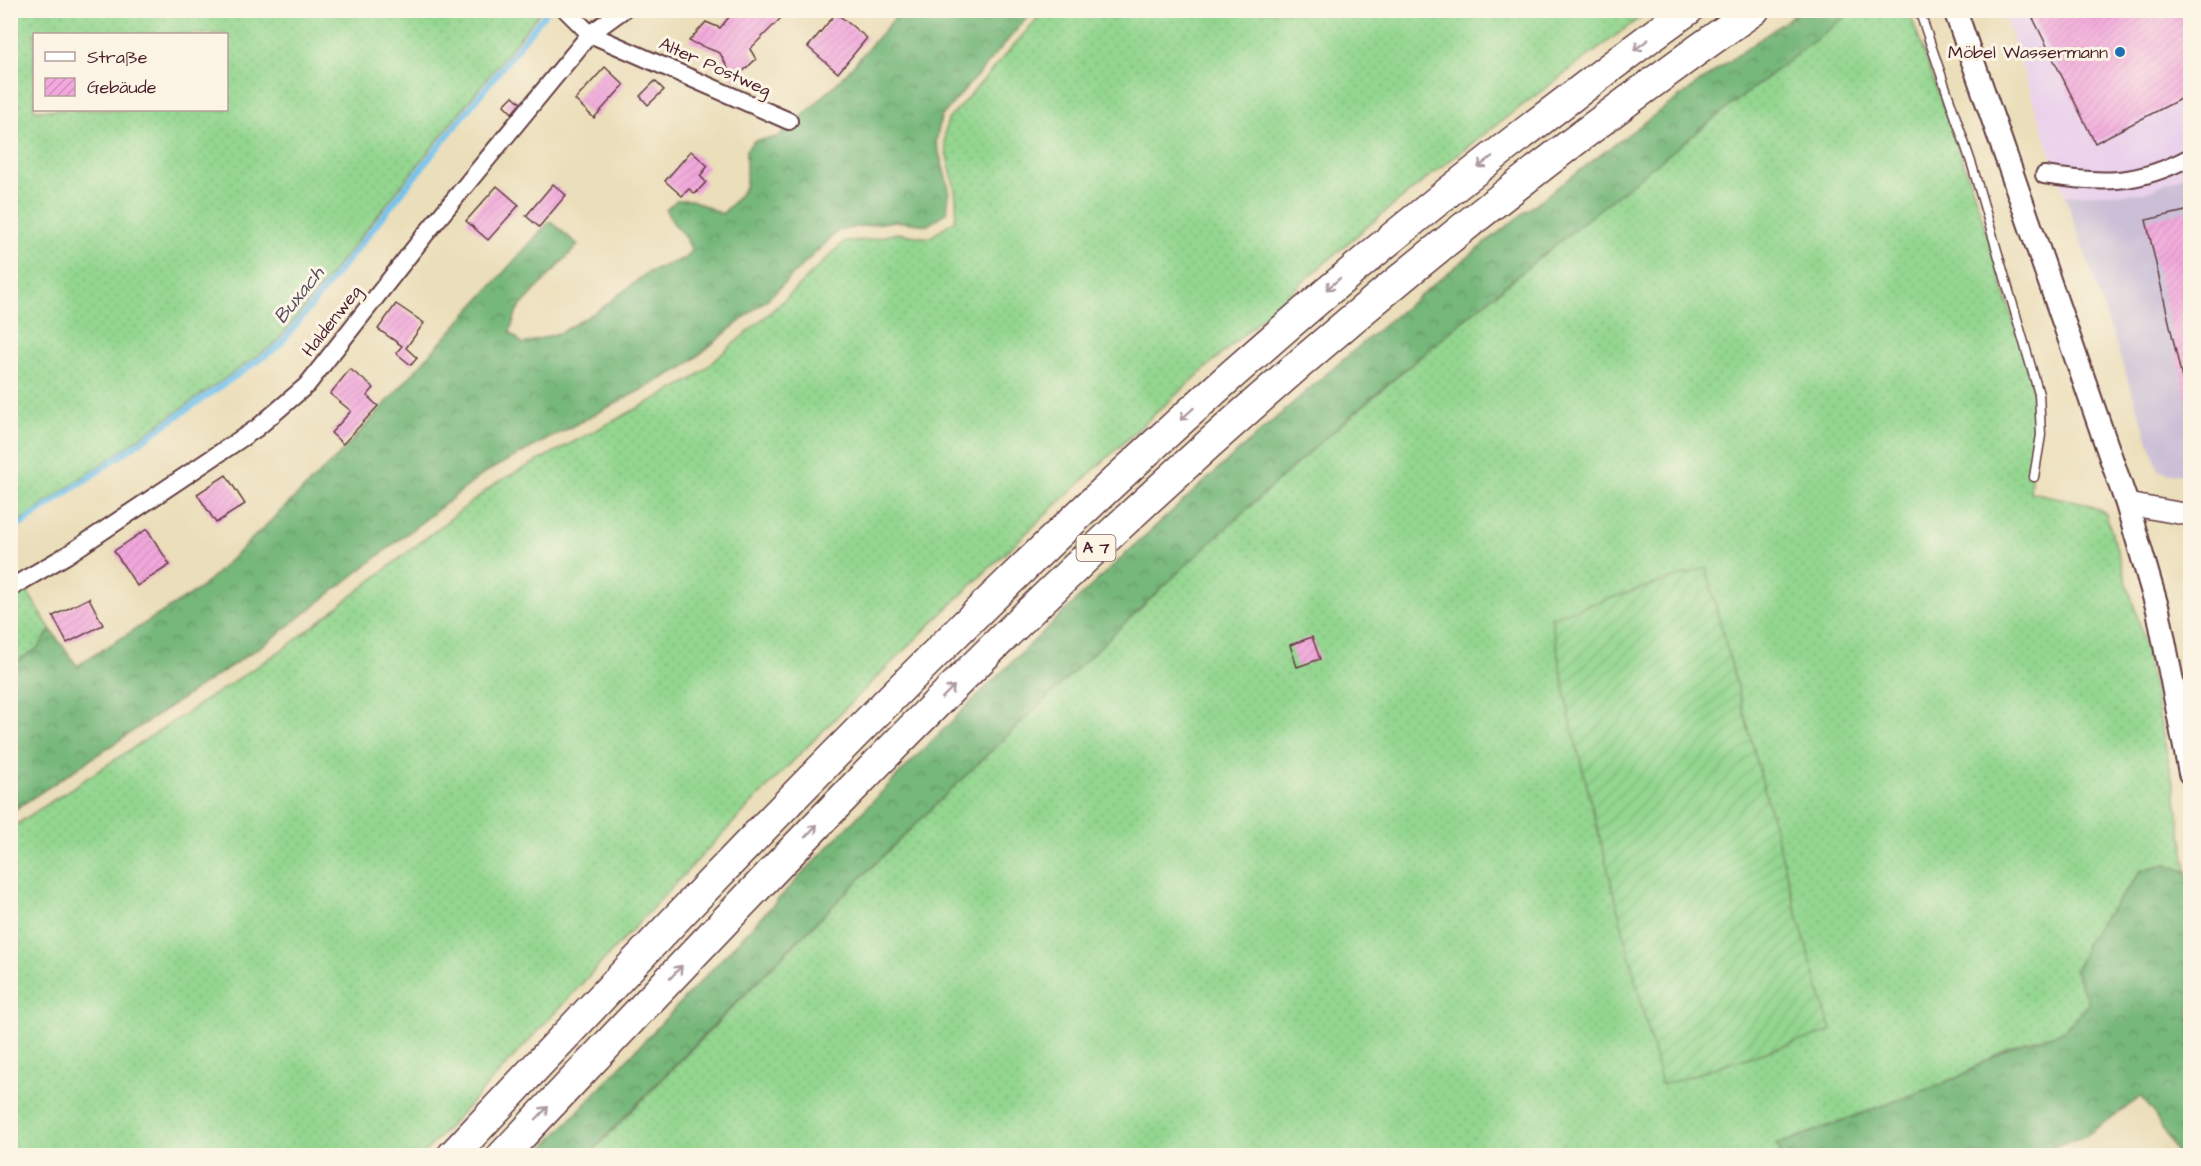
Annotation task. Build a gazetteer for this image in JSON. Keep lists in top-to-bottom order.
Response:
{
  "streets": {
    "highway": ["A 7"],
    "street": ["Alter Postweg", "Haldenweg"]
  },
  "crossings": [
    ["Alter Postweg", "Haldenweg"]
  ],
  "water": ["Buxach"],
  "places": ["Möbel Wassermann"],
  "legend": ["Straße", "Gebäude"]
}
